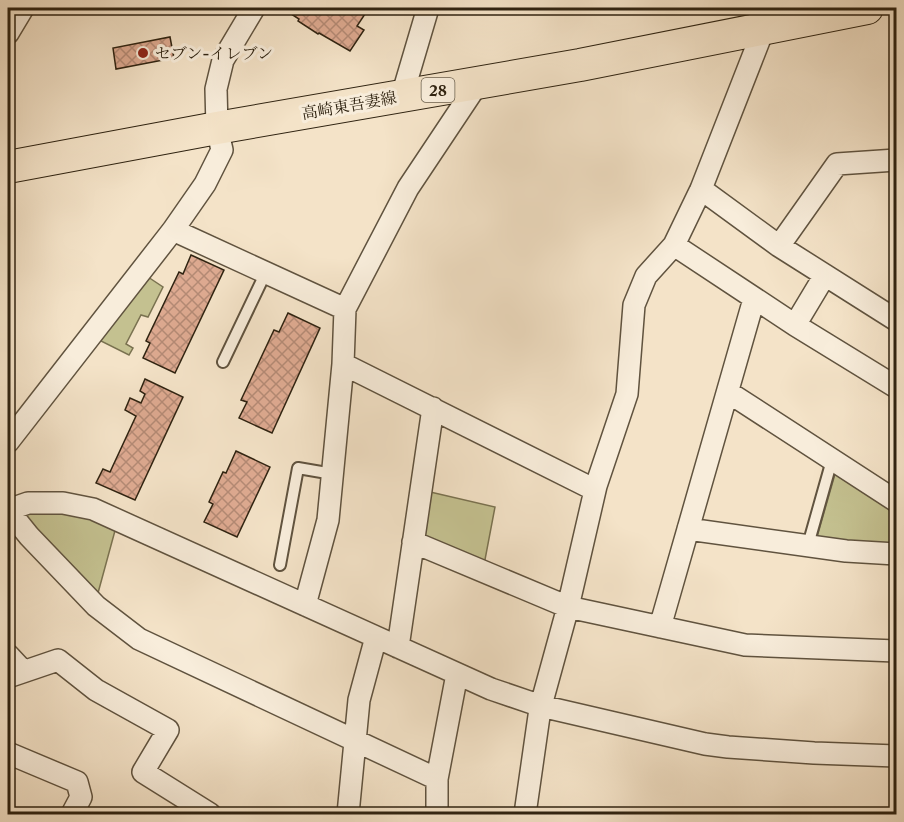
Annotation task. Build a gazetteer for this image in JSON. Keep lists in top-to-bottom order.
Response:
{
  "streets": {
    "main road": ["28", "高崎東吾妻線"]
  },
  "places": ["セブン-イレブン"]
}
